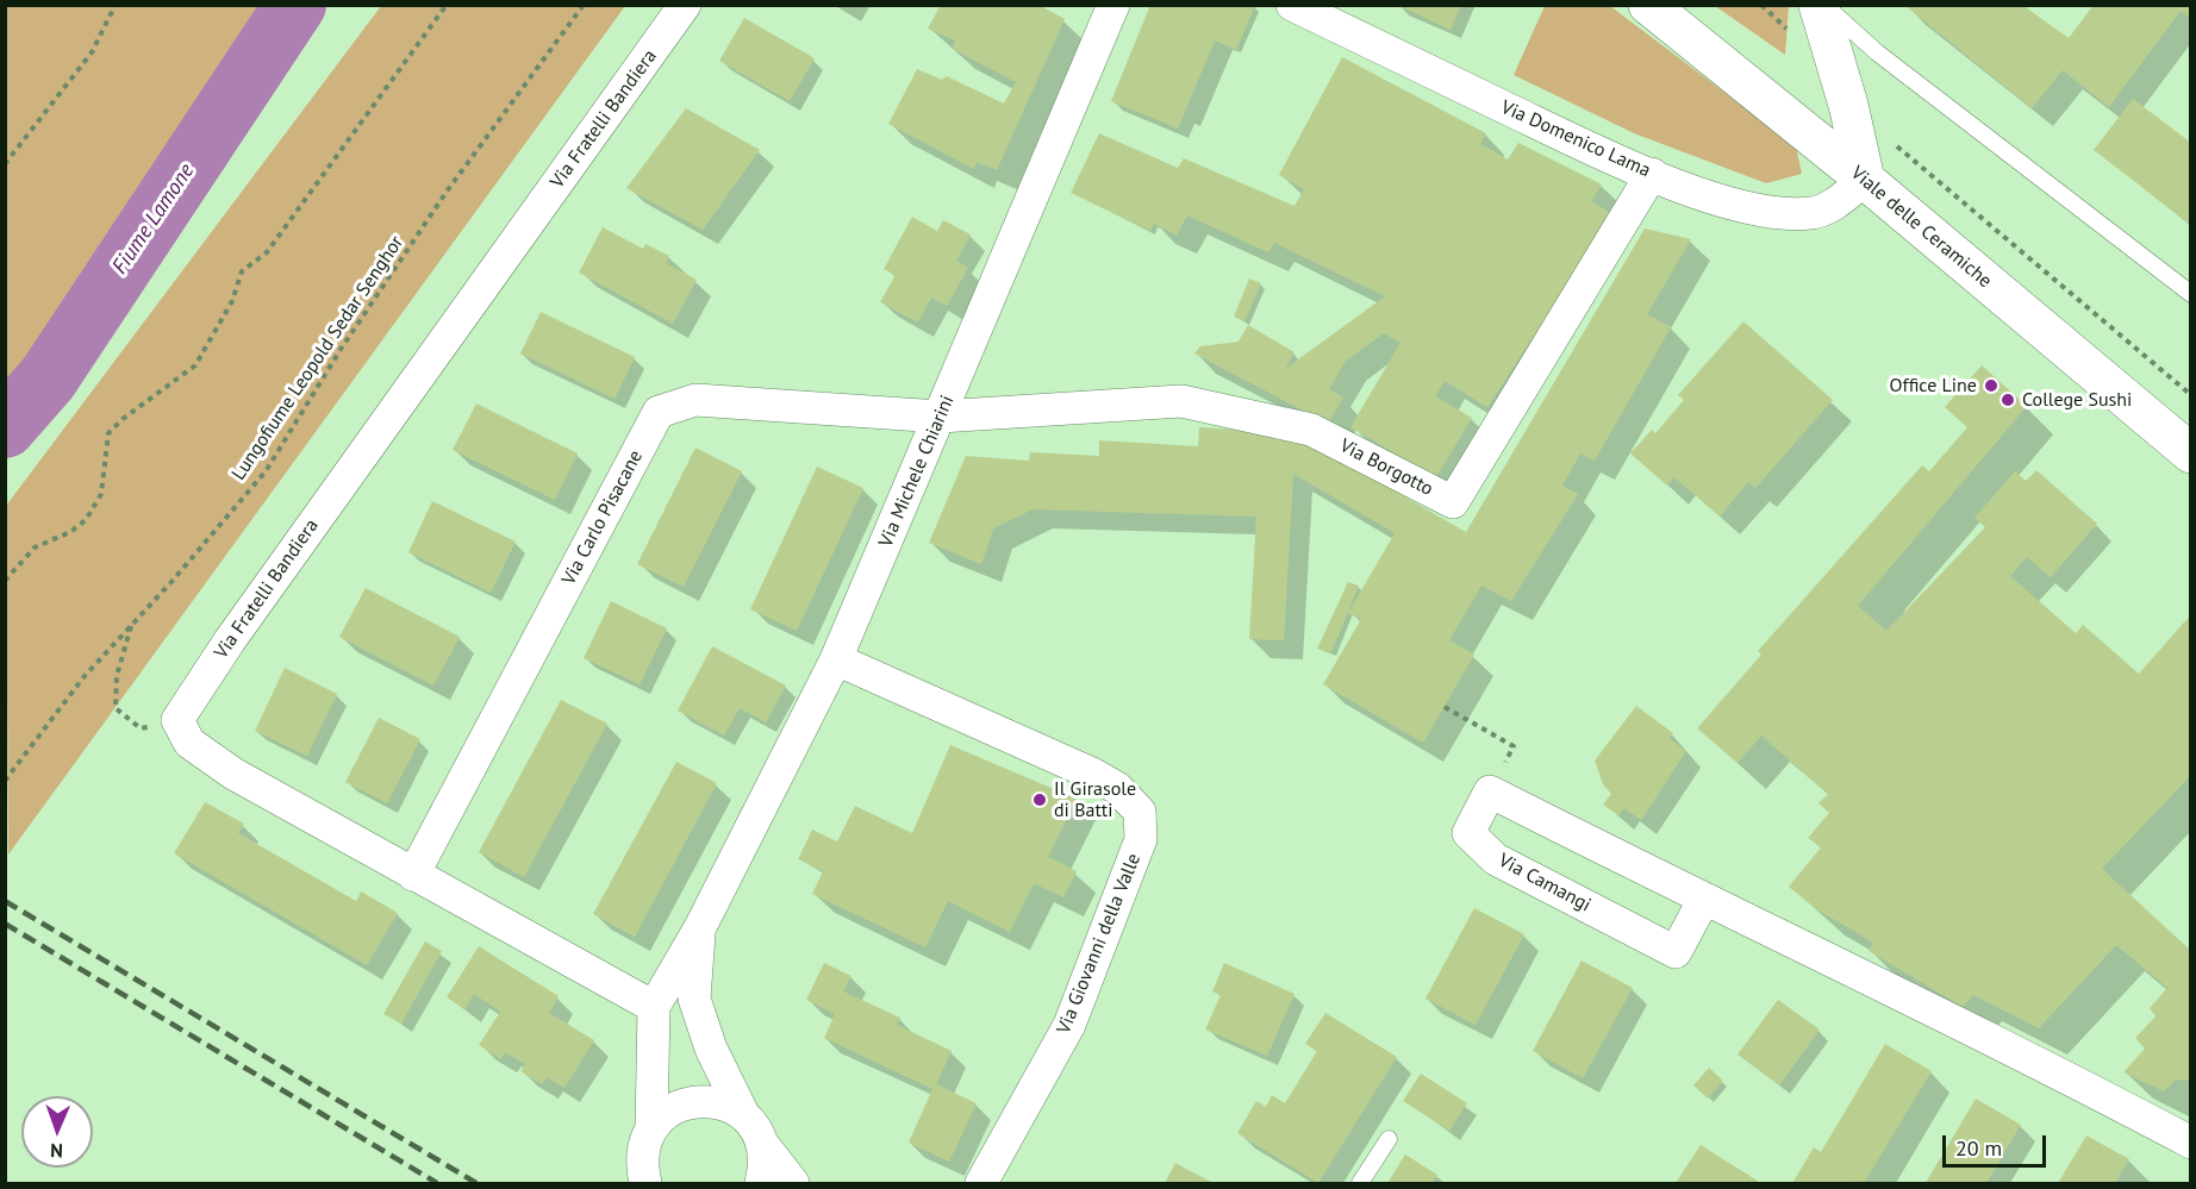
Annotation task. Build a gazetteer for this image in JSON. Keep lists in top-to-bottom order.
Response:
{
  "streets": {
    "main road": ["Viale delle Ceramiche"],
    "street": [
      "Via Fratelli Bandiera",
      "Via Domenico Lama",
      "Via Borgotto",
      "Via Michele Chiarini",
      "Via Carlo Pisacane",
      "Via Camangi",
      "Via Giovanni della Valle"
    ],
    "path": ["Lungofiume Leopold Sedar Senghor"]
  },
  "crossings": [
    ["Via Domenico Lama", "Viale delle Ceramiche"],
    ["Via Domenico Lama", "Via Borgotto"],
    ["Via Borgotto", "Via Michele Chiarini"],
    ["Via Borgotto", "Via Carlo Pisacane"],
    ["Via Michele Chiarini", "Via Carlo Pisacane"],
    ["Via Michele Chiarini", "Via Giovanni della Valle"]
  ],
  "water": ["Fiume Lamone"],
  "places": ["Office Line", "College Sushi", "Il Girasole di Batti"],
  "scale_bar": "20 m",
  "north": "bottom"
}
